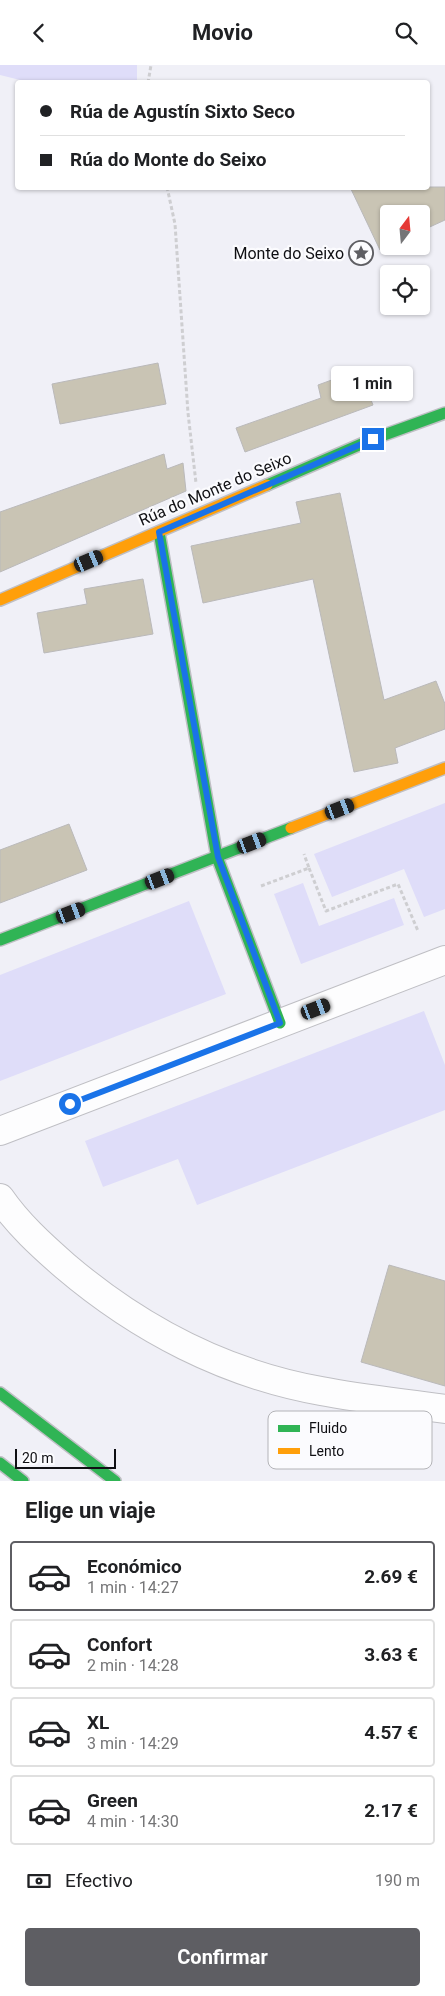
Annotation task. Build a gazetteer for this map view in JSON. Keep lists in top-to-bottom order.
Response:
{
  "streets": {
    "main road": ["Rúa do Monte do Seixo"]
  },
  "places": {
    "place": ["Monte do Seixo"]
  },
  "legend": ["Fluido", "Lento"],
  "scale_bar": "20 m",
  "north": "top",
  "page": {
    "header": "Movio",
    "banner": ["Rúa de Agustín Sixto Seco", "Rúa do Monte do Seixo"],
    "bubble": "1 min",
    "scale": "20 m",
    "heading": "Elige un viaje",
    "list": [
      {
        "name": "Económico",
        "note": "1 min · 14:27",
        "value": "2.69 €"
      },
      {
        "name": "Confort",
        "note": "2 min · 14:28",
        "value": "3.63 €"
      },
      {
        "name": "XL",
        "note": "3 min · 14:29",
        "value": "4.57 €"
      },
      {
        "name": "Green",
        "note": "4 min · 14:30",
        "value": "2.17 €"
      }
    ],
    "pay": ["Efectivo", "190 m"],
    "buttons": "Confirmar"
  }
}
